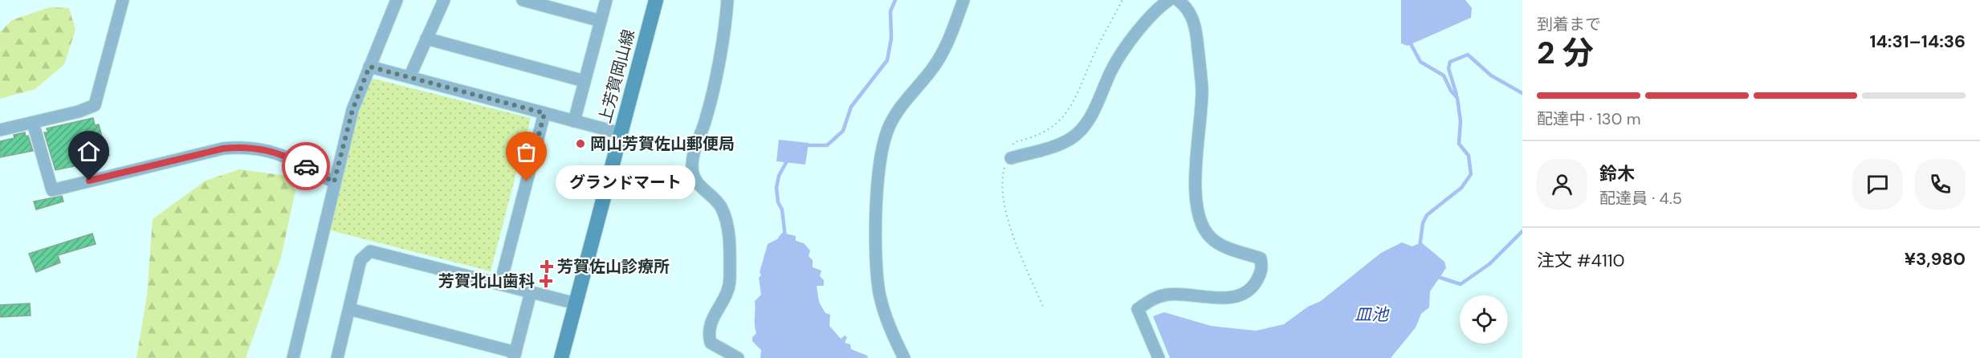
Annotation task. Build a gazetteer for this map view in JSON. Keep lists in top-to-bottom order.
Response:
{
  "streets": {
    "main road": ["上芳賀岡山線"]
  },
  "water": ["皿池"],
  "places": {
    "other": ["岡山芳賀佐山郵便局", "グランドマート"],
    "health": ["芳賀佐山診療所", "芳賀北山歯科"]
  },
  "page": {
    "heading": ["2 分", "到着まで", "14:31–14:36"],
    "panel": [
      "鈴木",
      "配達員 · 4.5",
      "注文 #4110",
      "¥3,980"
    ],
    "bar": "配達中 · 130 m",
    "bubble": "グランドマート"
  }
}
